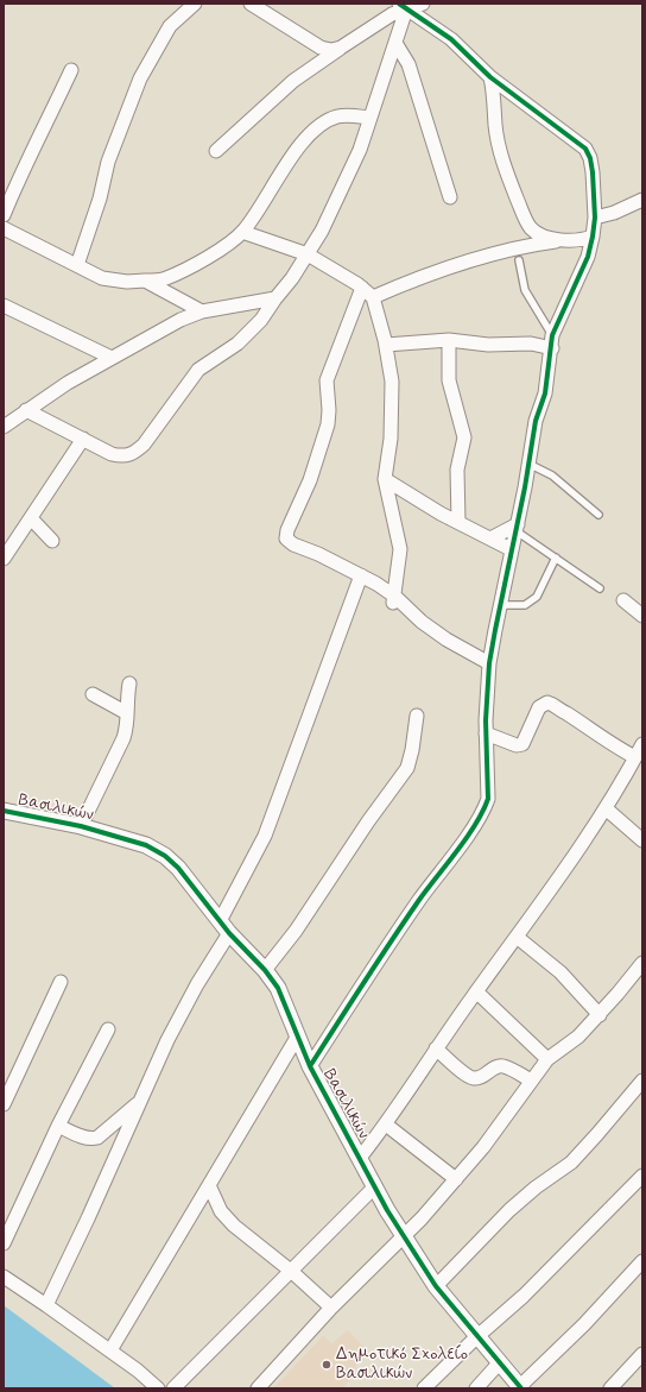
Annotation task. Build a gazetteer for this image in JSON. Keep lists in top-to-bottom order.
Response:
{
  "streets": {
    "street": ["Βασιλικών"]
  },
  "places": ["Δημοτικό Σχολείο Βασιλικών"]
}
